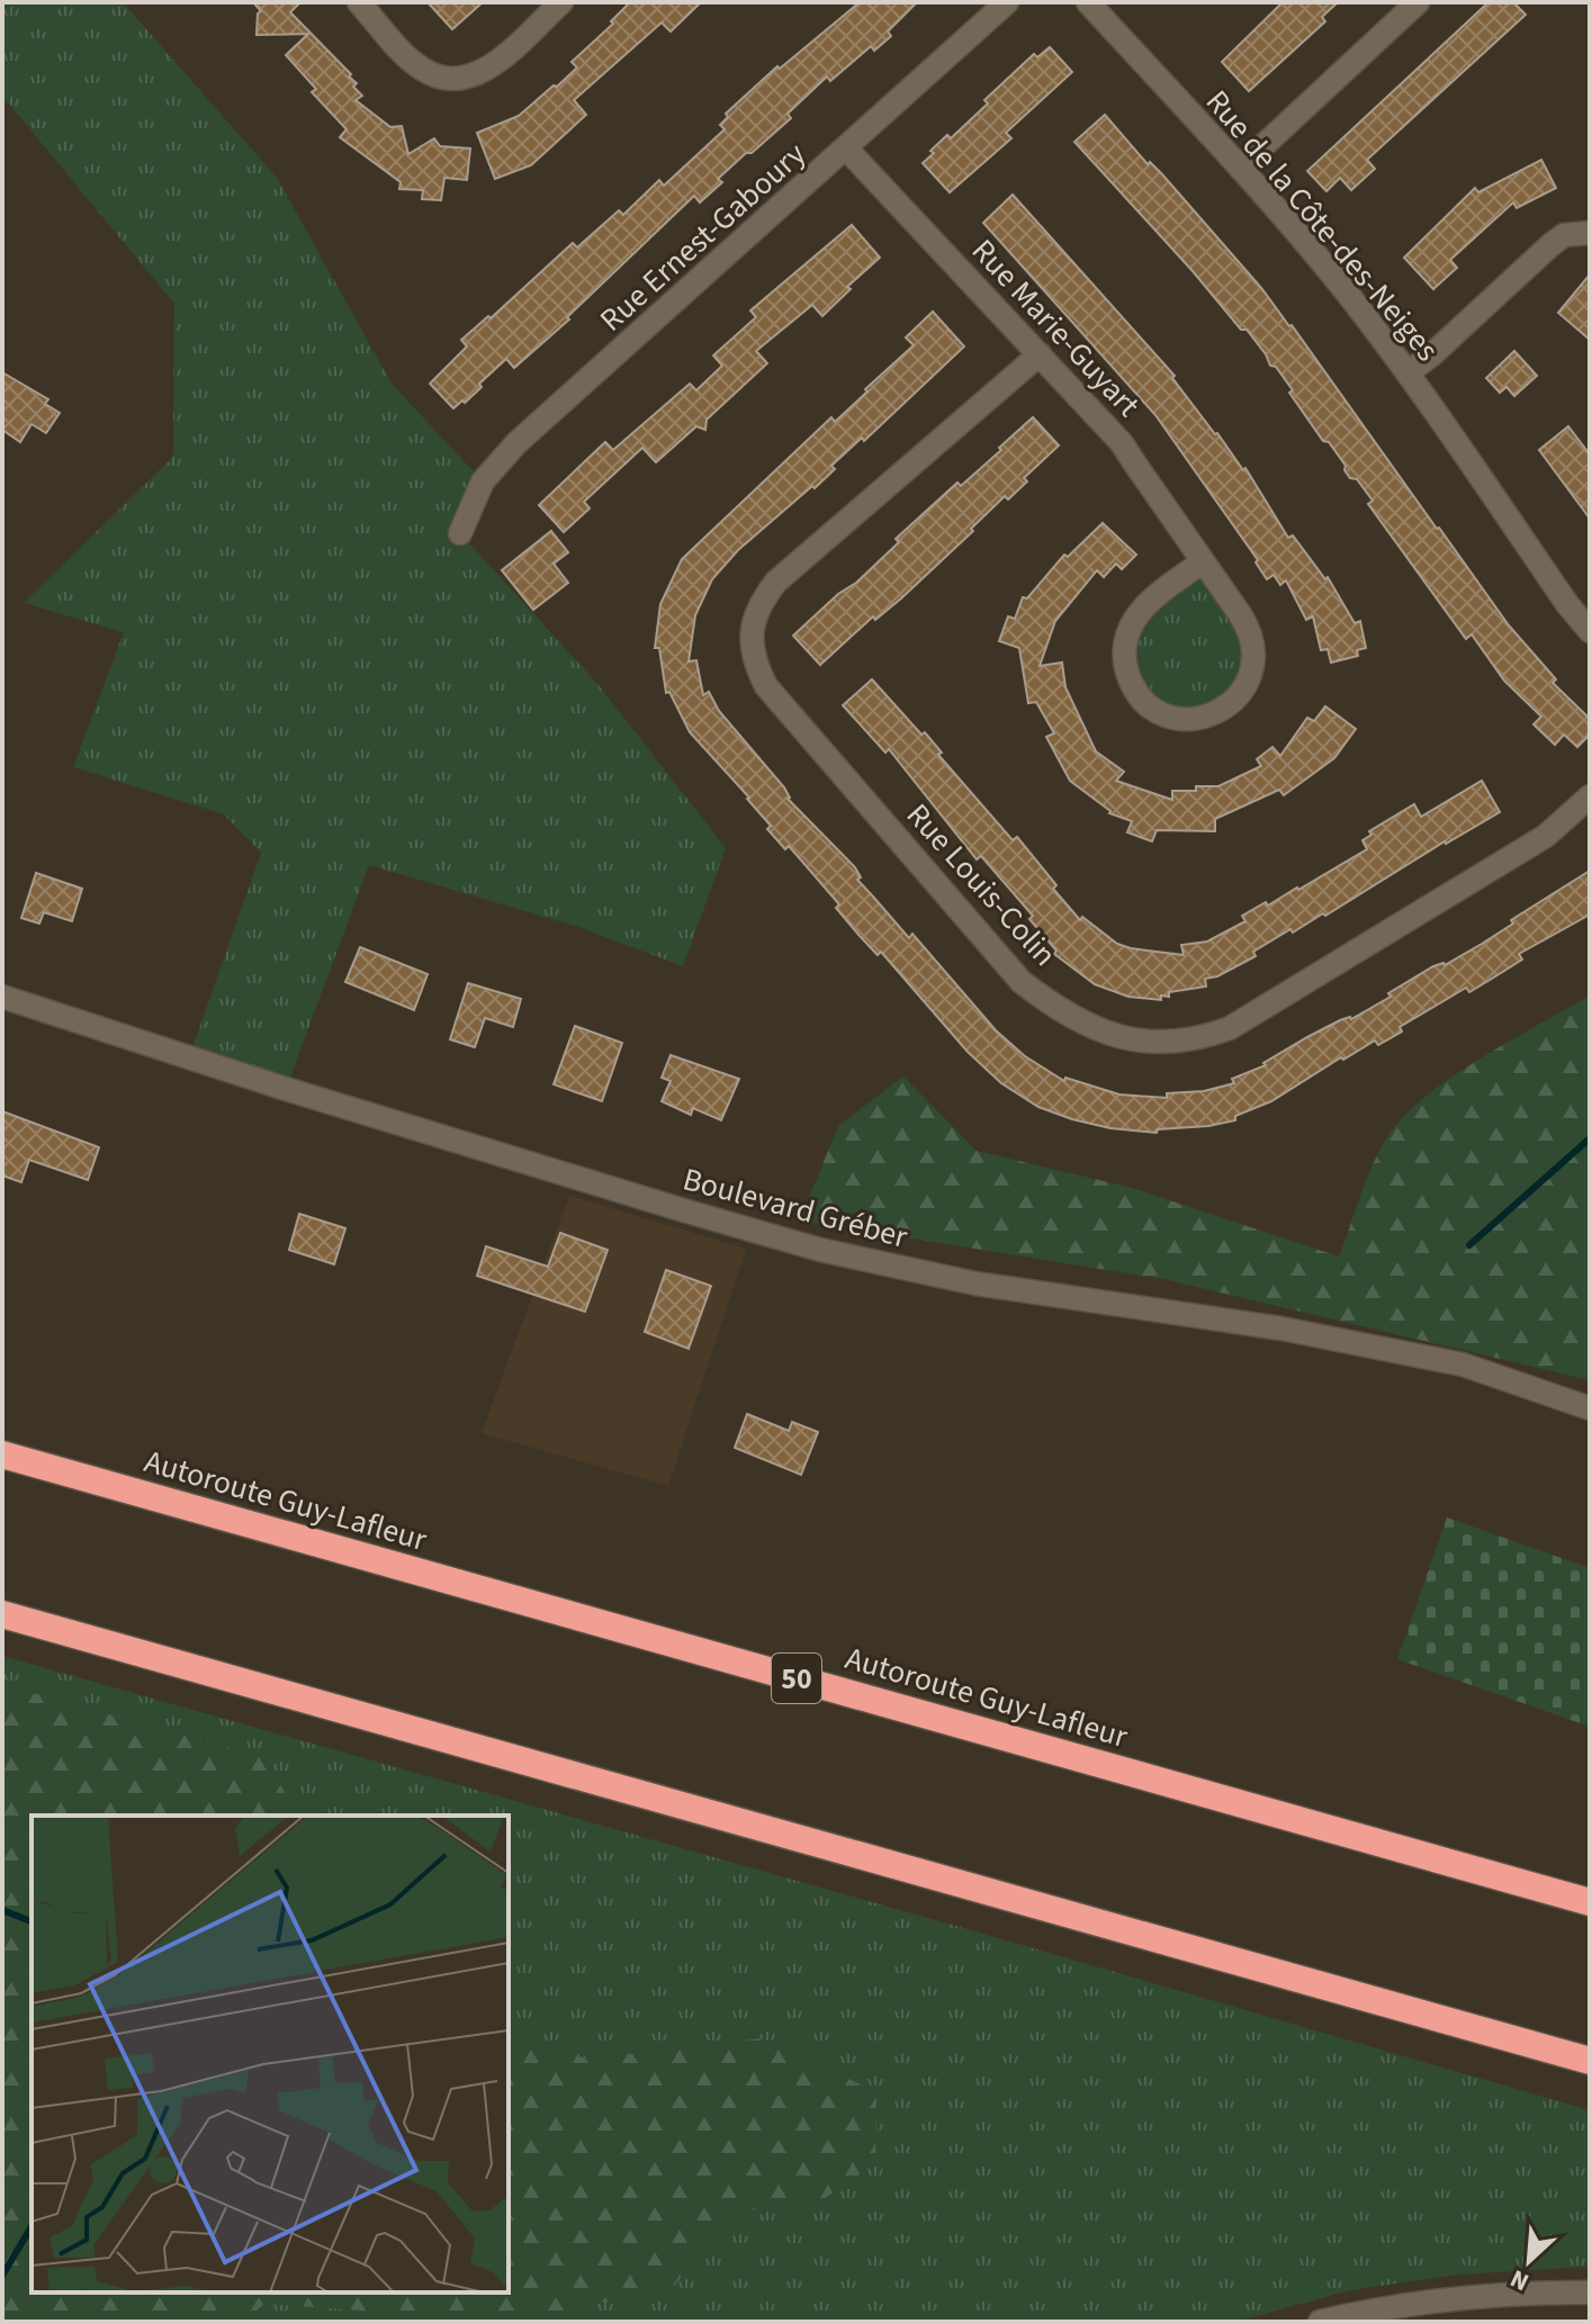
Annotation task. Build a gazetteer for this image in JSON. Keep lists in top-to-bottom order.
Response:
{
  "streets": {
    "highway": ["Autoroute Guy-Lafleur", "50"],
    "street": [
      "Rue de la Côte-des-Neiges",
      "Rue Ernest-Gaboury",
      "Rue Marie-Guyart",
      "Rue Louis-Colin",
      "Boulevard Gréber"
    ]
  },
  "crossings": [
    ["Rue Ernest-Gaboury", "Rue Marie-Guyart"],
    ["Rue Marie-Guyart", "Rue Louis-Colin"]
  ],
  "north": "bottom left"
}
